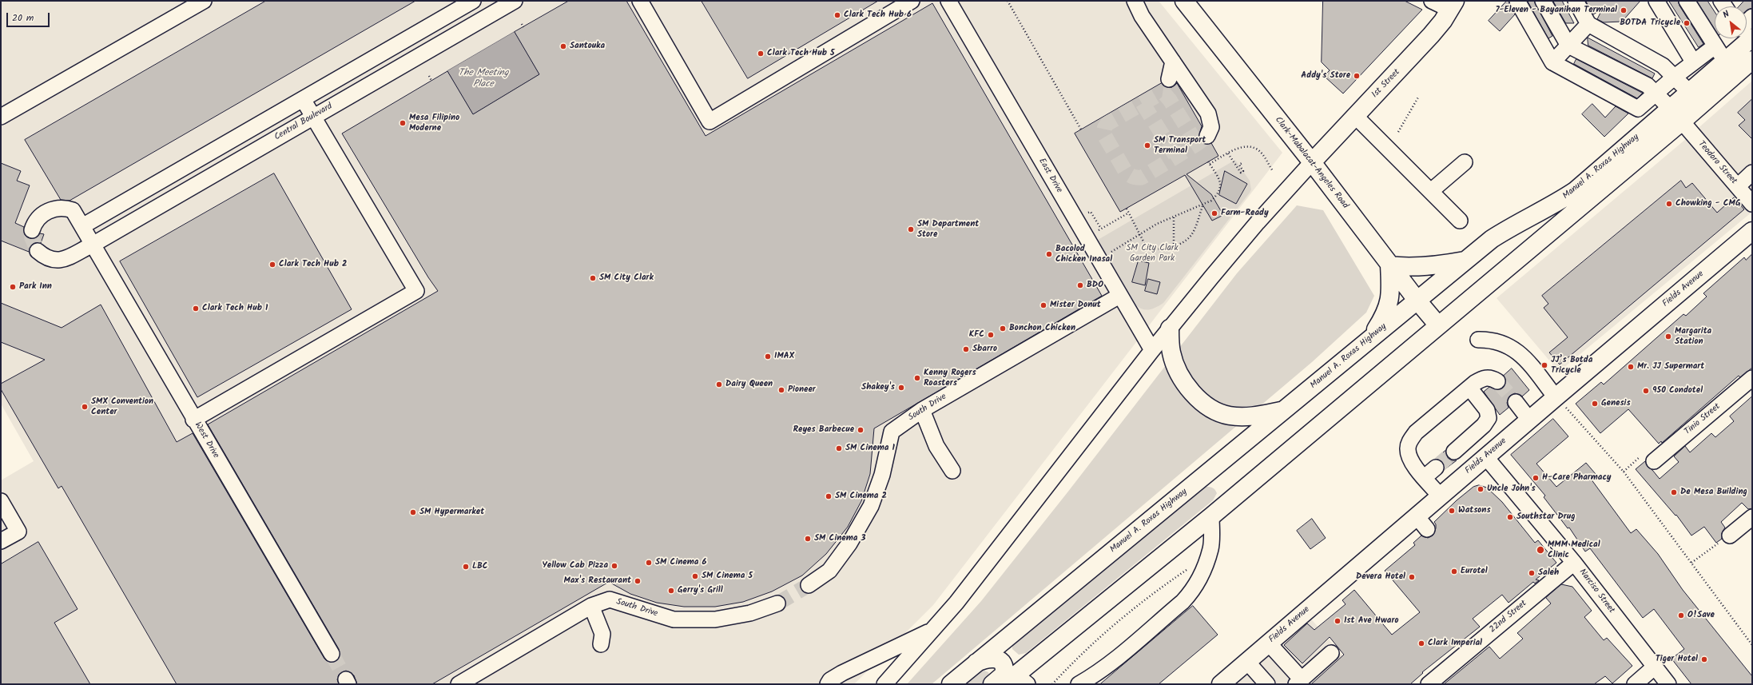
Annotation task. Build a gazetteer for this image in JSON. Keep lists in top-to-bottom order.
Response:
{
  "streets": {
    "main road": [
      "1st Street",
      "Clark-Mabalacat-Angeles Road",
      "Manuel A. Roxas Highway",
      "Fields Avenue"
    ],
    "street": [
      "Central Boulevard",
      "Teodoro Street",
      "East Drive",
      "South Drive",
      "Tinio Street",
      "West Drive",
      "Narciso Street",
      "22nd Street"
    ]
  },
  "crossings": [
    ["1st Street", "Clark-Mabalacat-Angeles Road"],
    ["Central Boulevard", "West Drive"],
    ["Clark-Mabalacat-Angeles Road", "Manuel A. Roxas Highway"],
    ["Teodoro Street", "Manuel A. Roxas Highway"],
    ["East Drive", "South Drive"],
    ["Fields Avenue", "Narciso Street"],
    ["Narciso Street", "22nd Street"]
  ],
  "water": ["The Meeting Place"],
  "parks": ["SM City Clark Garden Park"],
  "places": [
    "7-Eleven - Bayanihan Terminal",
    "Clark Tech Hub 6",
    "BOTDA Tricycle",
    "Santouka",
    "Clark Tech Hub 5",
    "Addy's Store",
    "Mesa Filipino Moderne",
    "SM Transport Terminal",
    "Chowking - CMG",
    "Farm-Ready",
    "SM Department Store",
    "Bacolod Chicken Inasal",
    "Clark Tech Hub 2",
    "SM City Clark",
    "BDO",
    "Park Inn",
    "Mister Donut",
    "Clark Tech Hub 1",
    "Bonchon Chicken",
    "KFC",
    "Margarita Station",
    "Sbarro",
    "IMAX",
    "JJ’s Botda Tricycle",
    "Mr. JJ Supermart",
    "Kenny Rogers Roasters",
    "Dairy Queen",
    "Shakey's",
    "Pioneer",
    "950 Condotel",
    "Genesis",
    "SMX Convention Center",
    "Reyes Barbecue",
    "SM Cinema 1",
    "H-Care Pharmacy",
    "Uncle John's",
    "De Mesa Building",
    "SM Cinema 2",
    "Watsons",
    "SM Hypermarket",
    "Southstar Drug",
    "SM Cinema 3",
    "MMM Medical Clinic",
    "SM Cinema 6",
    "Yellow Cab Pizza",
    "LBC",
    "Eurotel",
    "Saleh",
    "SM Cinema 5",
    "Devera Hotel",
    "Max's Restaurant",
    "Gerry's Grill",
    "O!Save",
    "1st Ave Hwaro",
    "Clark Imperial",
    "Tiger Hotel"
  ],
  "scale_bar": "20 m",
  "north": "top left"
}
